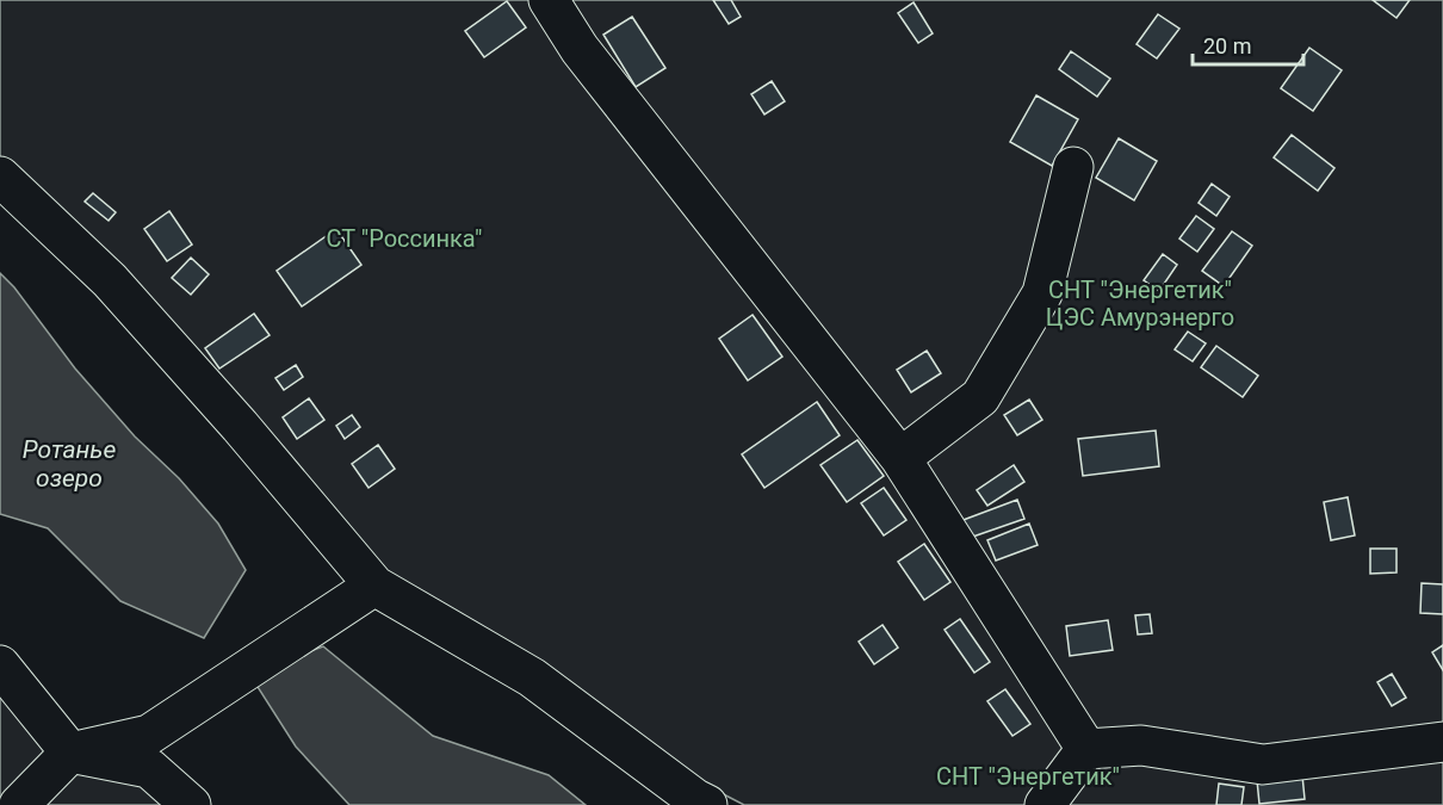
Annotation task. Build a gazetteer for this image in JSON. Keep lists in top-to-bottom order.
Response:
{
  "water": ["Ротанье озеро"],
  "parks": ["СТ \"Россинка\"", "СНТ \"Энергетик\" ЦЭС Амурэнерго", "СНТ \"Энергетик\""],
  "scale_bar": "20 m"
}
